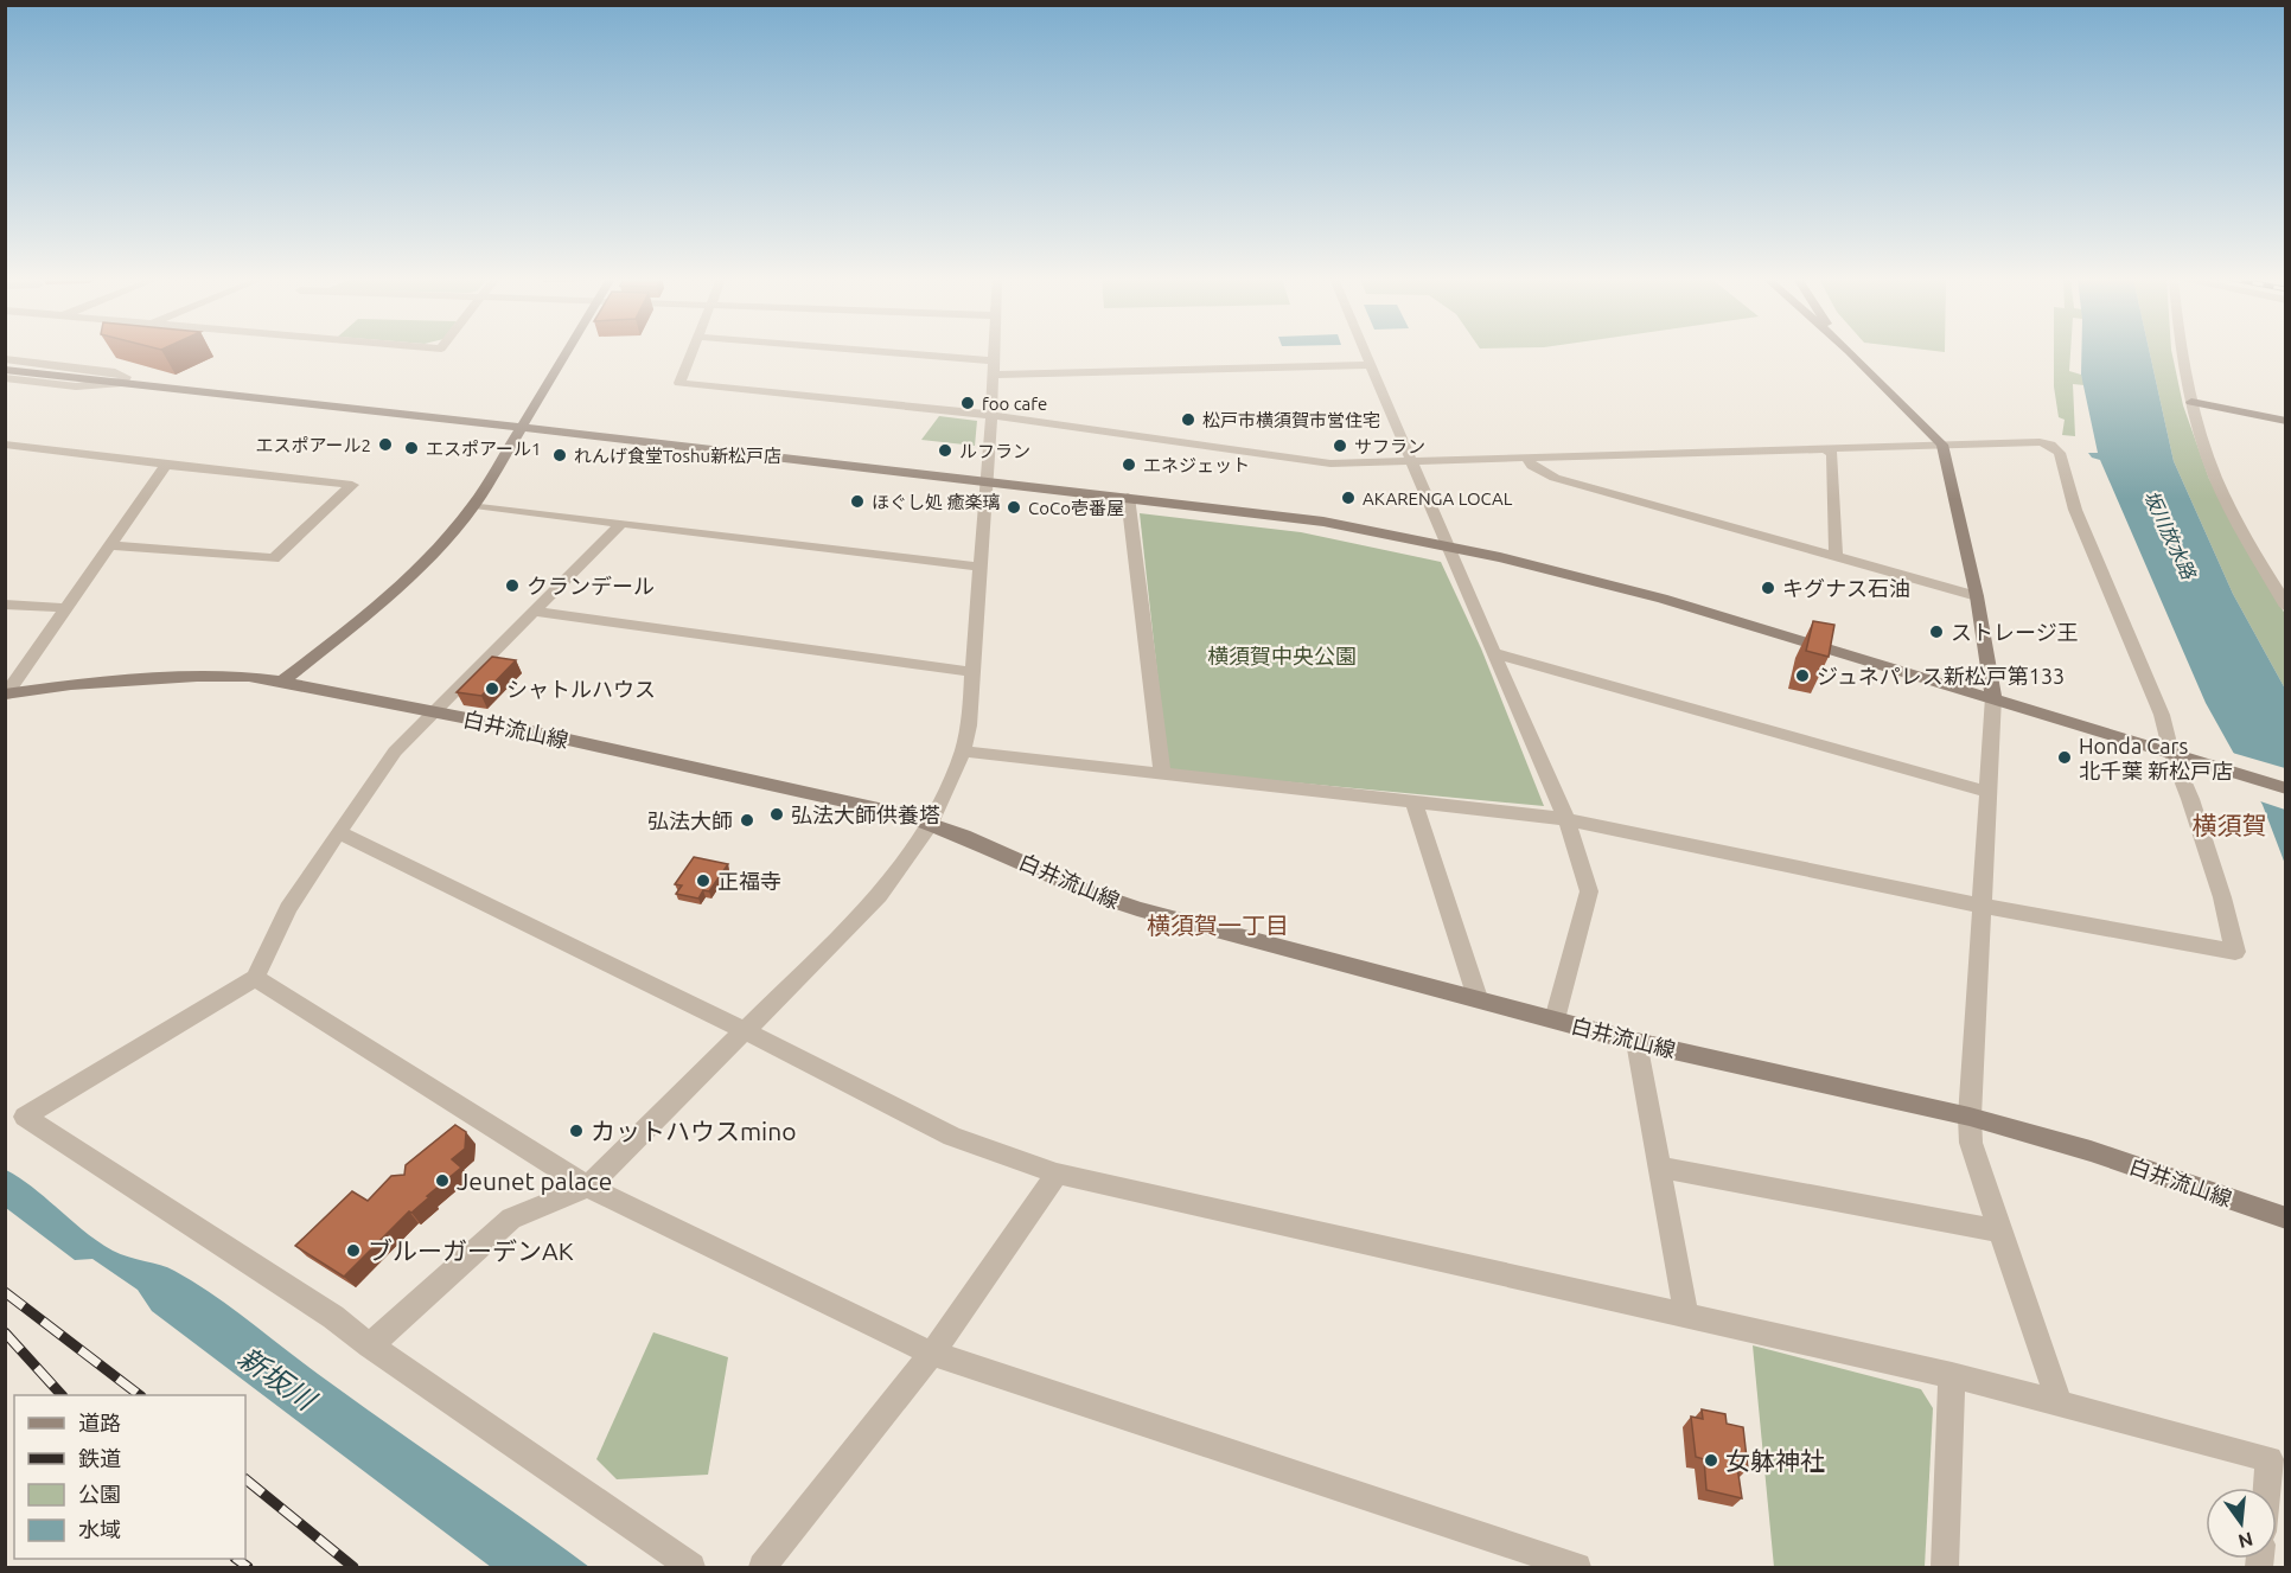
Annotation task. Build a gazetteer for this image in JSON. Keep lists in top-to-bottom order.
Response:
{
  "streets": {
    "street": ["白井流山線"]
  },
  "districts": ["横須賀", "横須賀一丁目"],
  "water": ["坂川放水路", "新坂川"],
  "parks": ["横須賀中央公園"],
  "places": [
    "foo cafe",
    "松戸市横須賀市営住宅",
    "エスポアール2",
    "サフラン",
    "エスポアール1",
    "ルフラン",
    "れんげ食堂Toshu新松戸店",
    "エネジェット",
    "AKARENGA LOCAL",
    "ほぐし処 癒楽璃",
    "CoCo壱番屋",
    "クランデール",
    "キグナス石油",
    "ストレージ王",
    "ジュネパレス新松戸第133",
    "シャトルハウス",
    "Honda Cars 北千葉 新松戸店",
    "弘法大師供養塔",
    "弘法大師",
    "正福寺",
    "カットハウスmino",
    "Jeunet palace",
    "ブルーガーデンAK",
    "女躰神社"
  ],
  "legend": [
    "道路",
    "鉄道",
    "公園",
    "水域"
  ],
  "north": "bottom"
}
